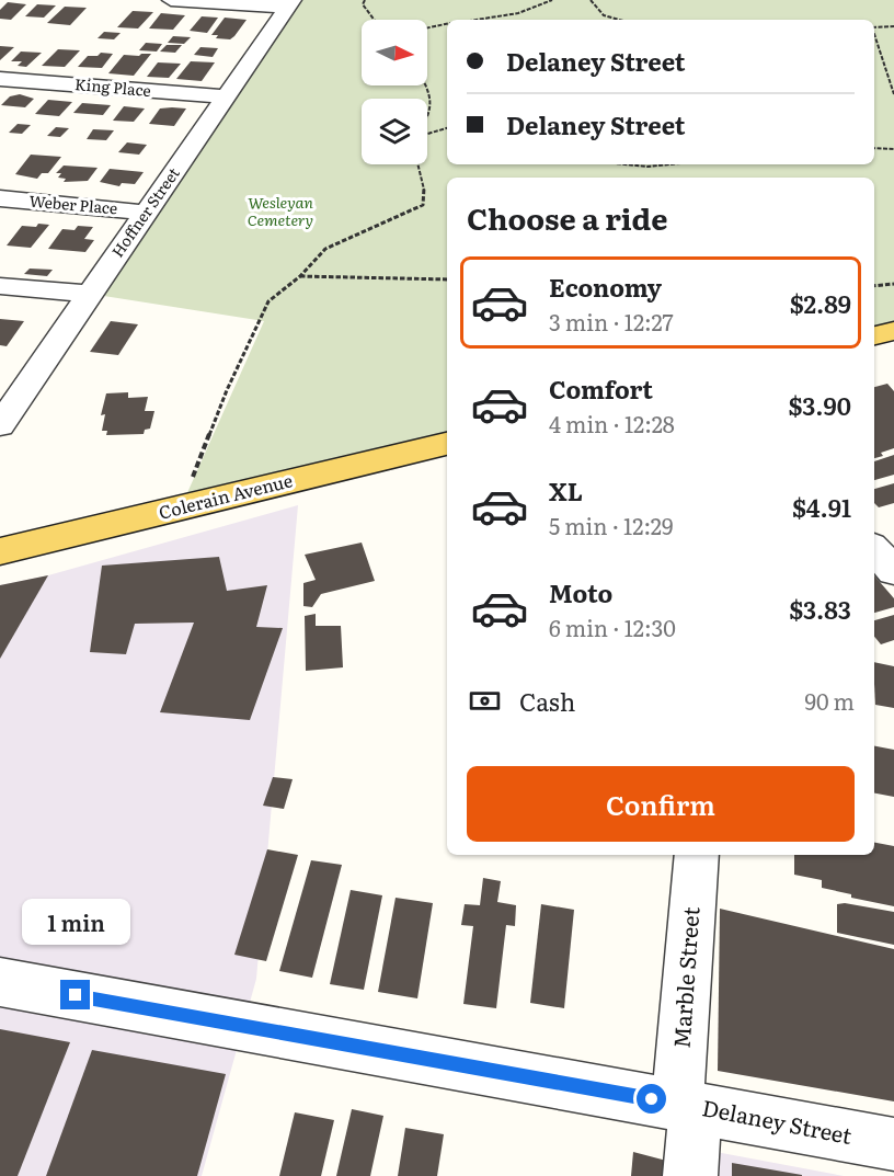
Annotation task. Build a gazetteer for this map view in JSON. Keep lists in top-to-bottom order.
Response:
{
  "streets": {
    "main road": ["Colerain Avenue"],
    "street": [
      "King Place",
      "Weber Place",
      "Hoffner Street",
      "Marble Street",
      "Delaney Street"
    ]
  },
  "crossings": [
    ["King Place", "Hoffner Street"],
    ["Weber Place", "Hoffner Street"],
    ["Marble Street", "Delaney Street"]
  ],
  "parks": ["Wesleyan Cemetery"],
  "north": "right",
  "page": {
    "banner": ["Delaney Street", "Delaney Street"],
    "heading": "Choose a ride",
    "list": [
      {
        "name": "Economy",
        "note": "3 min · 12:27",
        "value": "$2.89"
      },
      {
        "name": "Comfort",
        "note": "4 min · 12:28",
        "value": "$3.90"
      },
      {
        "name": "XL",
        "note": "5 min · 12:29",
        "value": "$4.91"
      },
      {
        "name": "Moto",
        "note": "6 min · 12:30",
        "value": "$3.83"
      }
    ],
    "pay": ["Cash", "90 m"],
    "buttons": "Confirm",
    "bubble": "1 min"
  }
}
